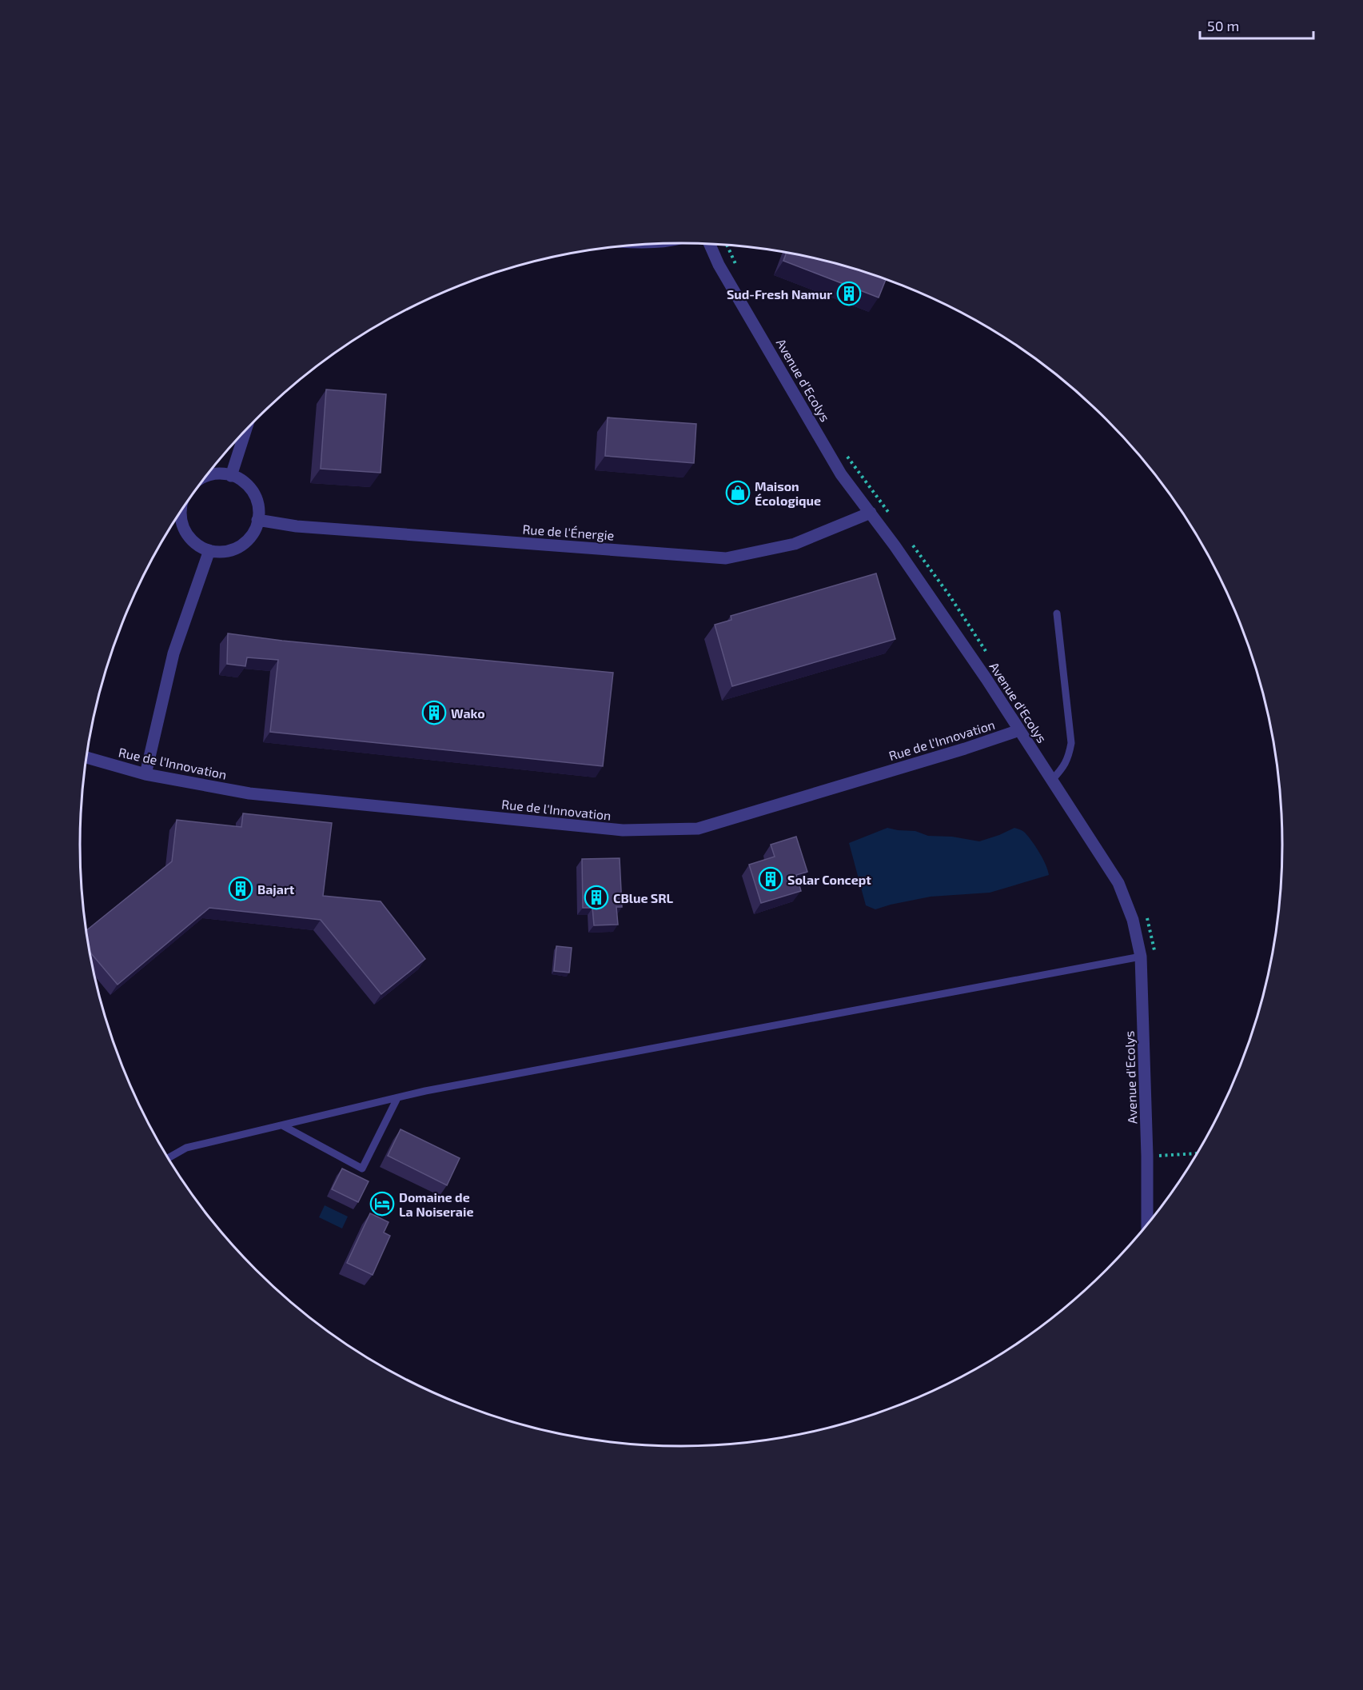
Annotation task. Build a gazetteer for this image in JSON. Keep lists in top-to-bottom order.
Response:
{
  "streets": {
    "street": ["Avenue d'Ecolys", "Rue de l'Énergie", "Rue de l'Innovation"]
  },
  "crossings": [
    ["Avenue d'Ecolys", "Rue de l'Énergie"],
    ["Avenue d'Ecolys", "Rue de l'Innovation"]
  ],
  "places": {
    "building": [
      "Sud-Fresh Namur",
      "Wako",
      "Solar Concept",
      "Bajart",
      "CBlue SRL"
    ],
    "shop": ["Maison Écologique"],
    "hotel": ["Domaine de La Noiseraie"]
  },
  "scale_bar": "50 m"
}
